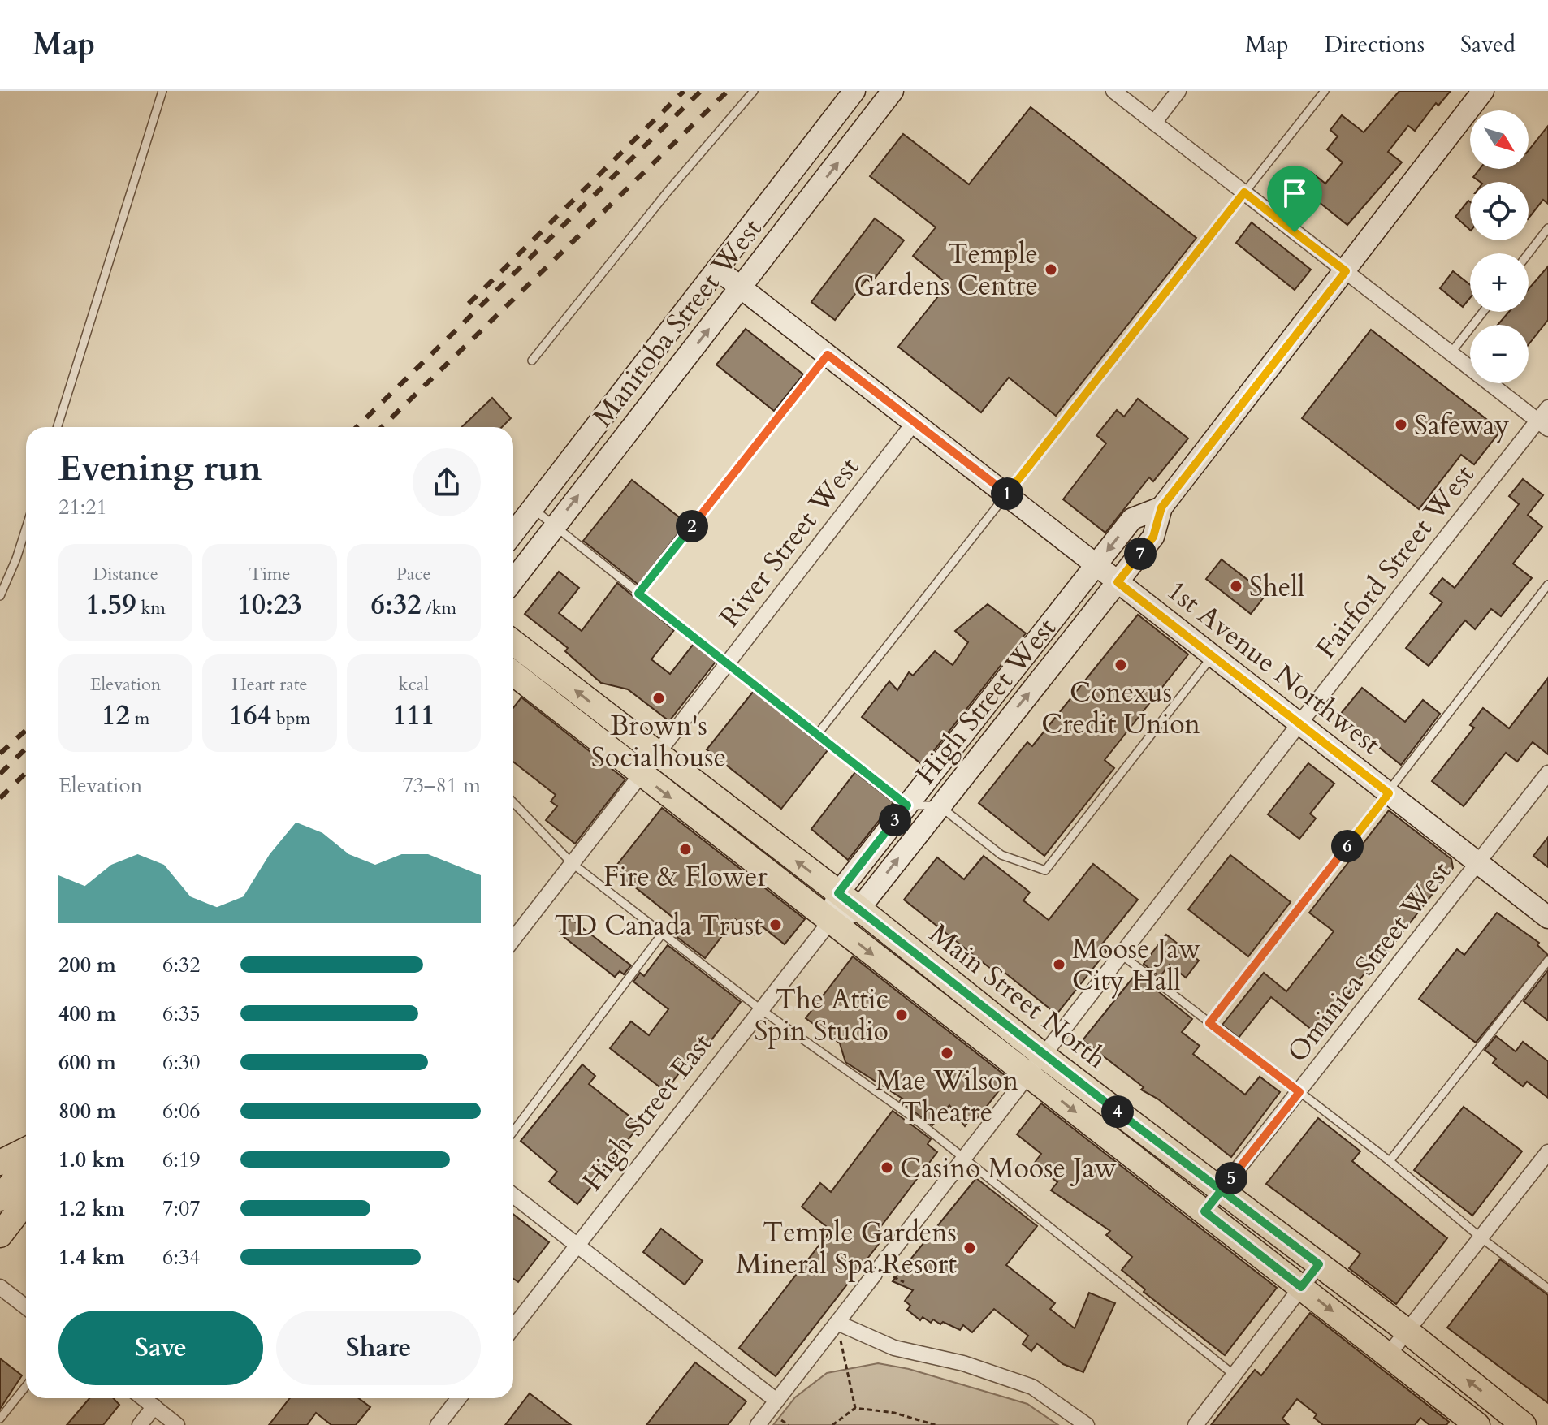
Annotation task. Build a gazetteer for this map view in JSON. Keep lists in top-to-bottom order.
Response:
{
  "streets": {
    "main road": [
      "Manitoba Street West",
      "1st Avenue Northwest",
      "High Street West",
      "Main Street North"
    ],
    "street": [
      "River Street West",
      "Fairford Street West",
      "Ominica Street West",
      "High Street East"
    ]
  },
  "crossings": [
    ["Manitoba Street West", "1st Avenue Northwest"],
    ["River Street West", "1st Avenue Northwest"],
    ["River Street West", "Main Street North"],
    ["Fairford Street West", "1st Avenue Northwest"],
    ["Fairford Street West", "Main Street North"],
    ["1st Avenue Northwest", "High Street West"],
    ["1st Avenue Northwest", "Ominica Street West"],
    ["High Street West", "Main Street North"],
    ["High Street West", "High Street East"],
    ["Ominica Street West", "Main Street North"],
    ["Main Street North", "High Street East"]
  ],
  "places": [
    "Temple Gardens Centre",
    "Safeway",
    "Shell",
    "Conexus Credit Union",
    "Brown's Socialhouse",
    "Fire & Flower",
    "TD Canada Trust",
    "Moose Jaw City Hall",
    "The Attic Spin Studio",
    "Mae Wilson Theatre",
    "Casino Moose Jaw",
    "Temple Gardens Mineral Spa Resort"
  ],
  "north": "bottom right",
  "page": {
    "header": "Map",
    "nav": ["Map", "Directions", "Saved"],
    "map_buttons": ["+", "−"],
    "heading": ["Evening run", "21:21"],
    "pins": [
      "1",
      "2",
      "7",
      "3",
      "6",
      "4",
      "5"
    ],
    "stats": [
      ["Distance", "1.59 km"],
      ["Time", "10:23"],
      ["Pace", "6:32 /km"],
      ["Elevation", "12 m"],
      ["Heart rate", "164 bpm"],
      ["kcal", "111"]
    ],
    "chart": ["Elevation", "73–81 m"],
    "list": [
      {
        "name": "200 m",
        "note": "6:32"
      },
      {
        "name": "400 m",
        "note": "6:35"
      },
      {
        "name": "600 m",
        "note": "6:30"
      },
      {
        "name": "800 m",
        "note": "6:06"
      },
      {
        "name": "1.0 km",
        "note": "6:19"
      },
      {
        "name": "1.2 km",
        "note": "7:07"
      },
      {
        "name": "1.4 km",
        "note": "6:34"
      }
    ],
    "buttons": ["Save", "Share"]
  }
}
